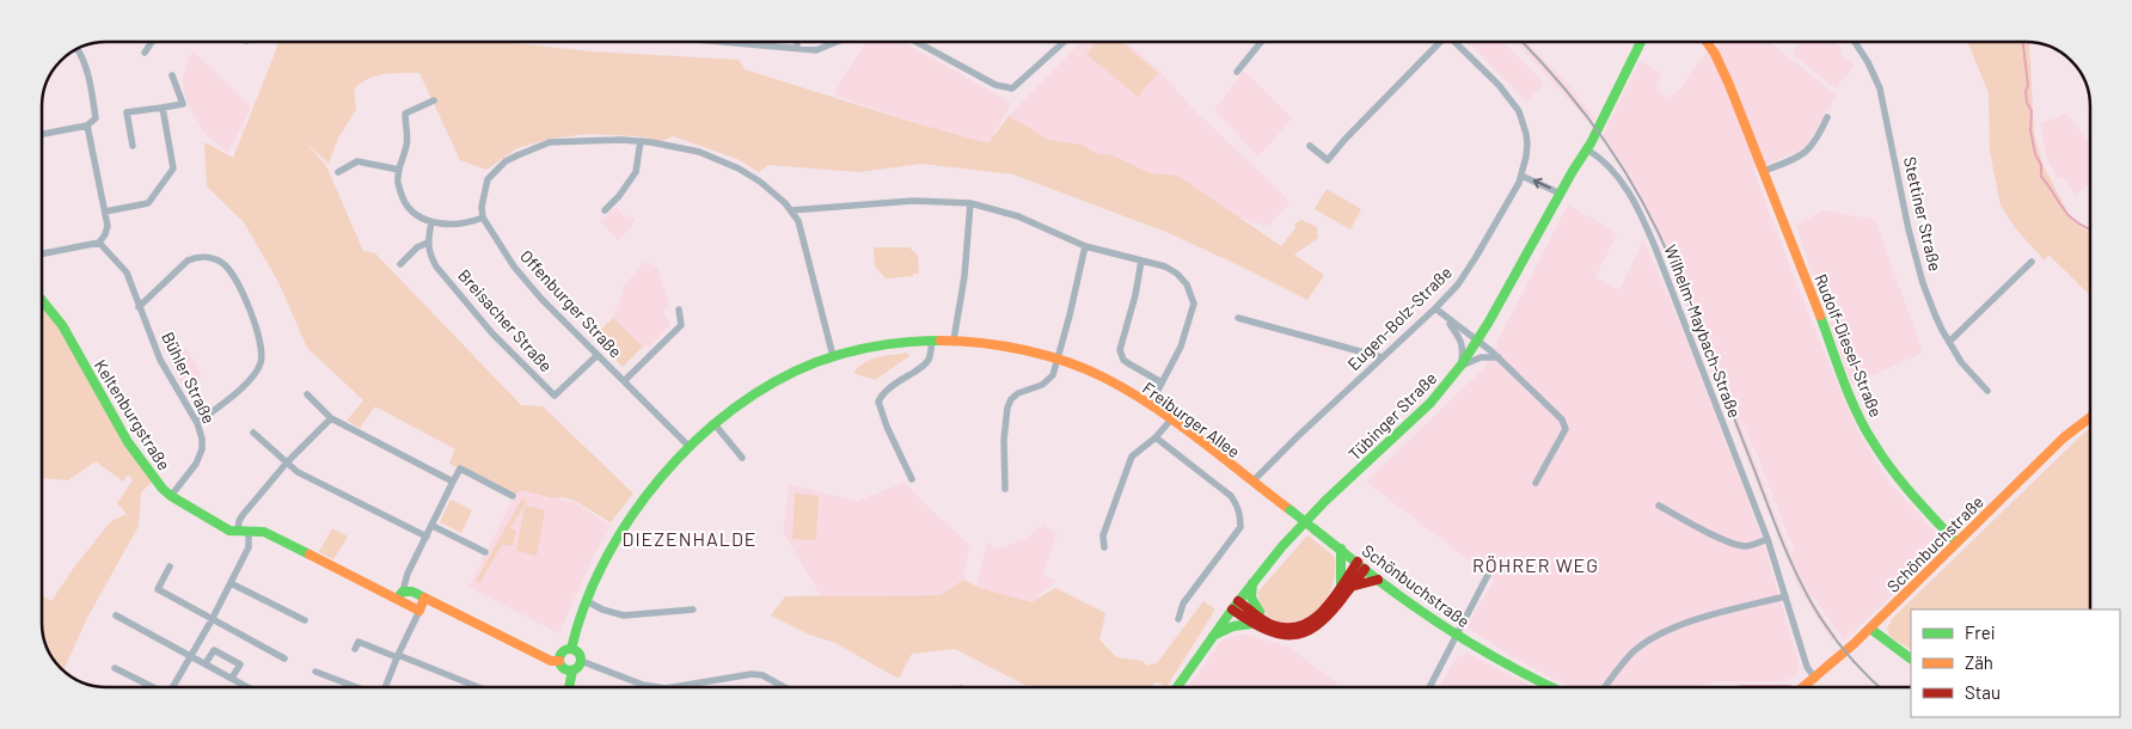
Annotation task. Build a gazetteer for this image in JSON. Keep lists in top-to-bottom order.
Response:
{
  "streets": {
    "street": [
      "Stettiner Straße",
      "Offenburger Straße",
      "Eugen-Bolz-Straße",
      "Breisacher Straße",
      "Wilhelm-Maybach-Straße",
      "Rudolf-Diesel-Straße",
      "Bühler Straße",
      "Keltenburgstraße",
      "Tübinger Straße",
      "Freiburger Allee",
      "Schönbuchstraße"
    ]
  },
  "crossings": [
    ["Offenburger Straße", "Breisacher Straße"],
    ["Offenburger Straße", "Freiburger Allee"],
    ["Eugen-Bolz-Straße", "Freiburger Allee"],
    ["Eugen-Bolz-Straße", "Schönbuchstraße"],
    ["Wilhelm-Maybach-Straße", "Tübinger Straße"],
    ["Wilhelm-Maybach-Straße", "Schönbuchstraße"],
    ["Rudolf-Diesel-Straße", "Schönbuchstraße"],
    ["Bühler Straße", "Keltenburgstraße"],
    ["Keltenburgstraße", "Freiburger Allee"],
    ["Freiburger Allee", "Schönbuchstraße"]
  ],
  "districts": ["DIEZENHALDE", "RÖHRER WEG"],
  "legend": ["Frei", "Zäh", "Stau"]
}
